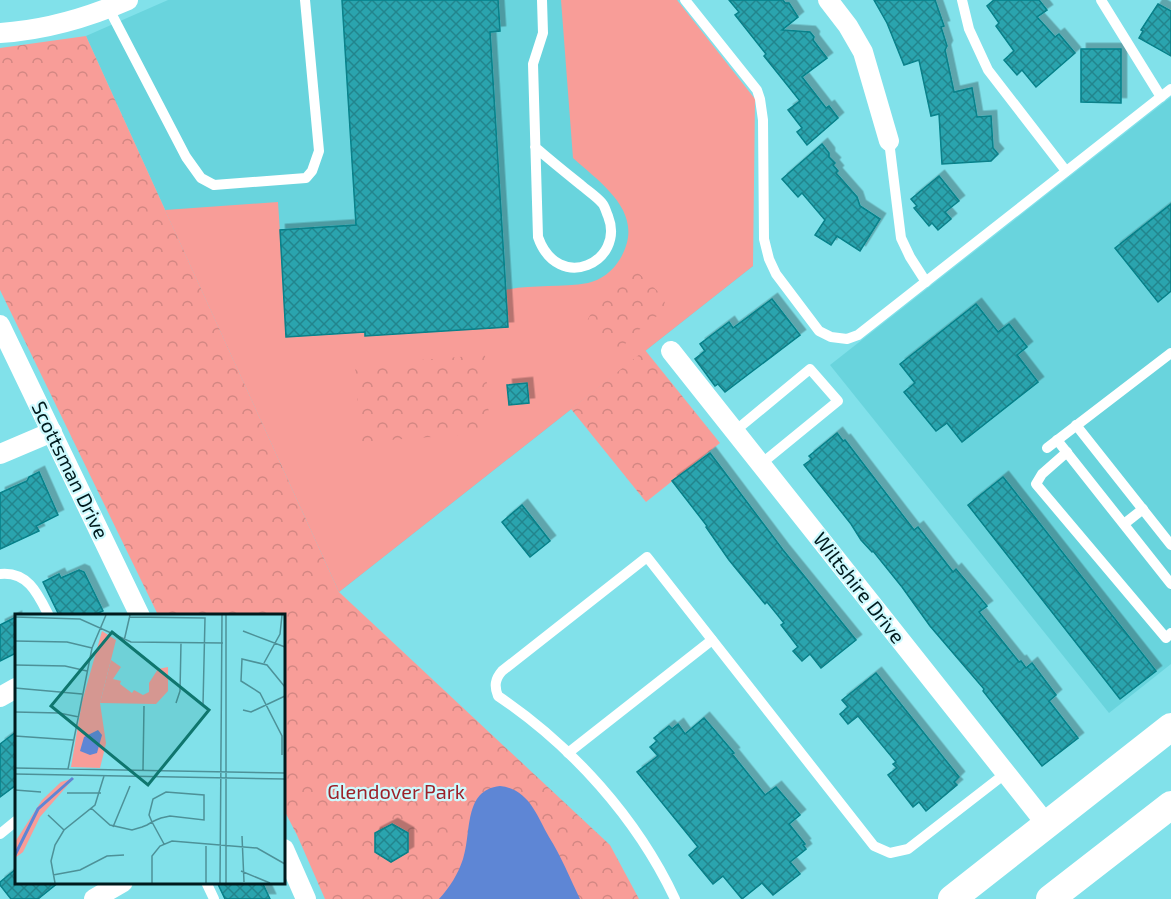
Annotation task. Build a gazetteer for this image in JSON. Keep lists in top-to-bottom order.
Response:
{
  "streets": {
    "street": ["Scottsman Drive", "Wiltshire Drive"]
  },
  "parks": ["Glendover Park"]
}
